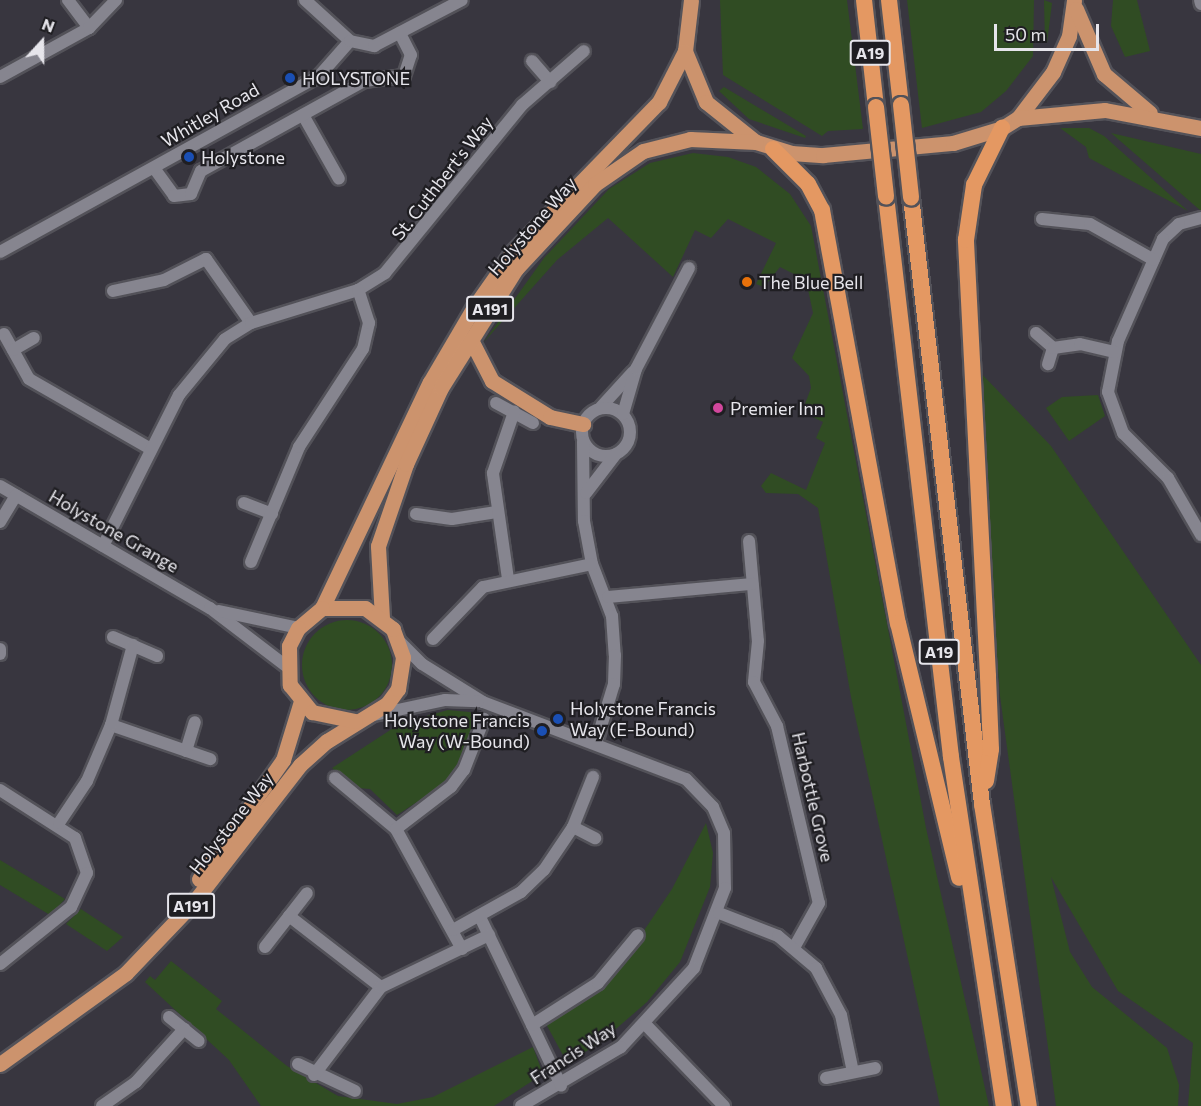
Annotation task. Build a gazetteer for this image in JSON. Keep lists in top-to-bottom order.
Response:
{
  "streets": {
    "highway": ["A19"],
    "main road": ["Holystone Way", "A191"],
    "street": [
      "Whitley Road",
      "St. Cuthbert's Way",
      "Holystone Grange",
      "Harbottle Grove",
      "Francis Way"
    ]
  },
  "crossings": [
    ["St. Cuthbert's Way", "Holystone Grange"],
    ["Holystone Way", "Holystone Grange"],
    ["Holystone Way", "Francis Way"],
    ["Holystone Grange", "Francis Way"]
  ],
  "places": [
    "HOLYSTONE",
    "Holystone",
    "The Blue Bell",
    "Premier Inn",
    "Holystone Francis Way (E-Bound)",
    "Holystone Francis Way (W-Bound)"
  ],
  "scale_bar": "50 m",
  "north": "top"
}
